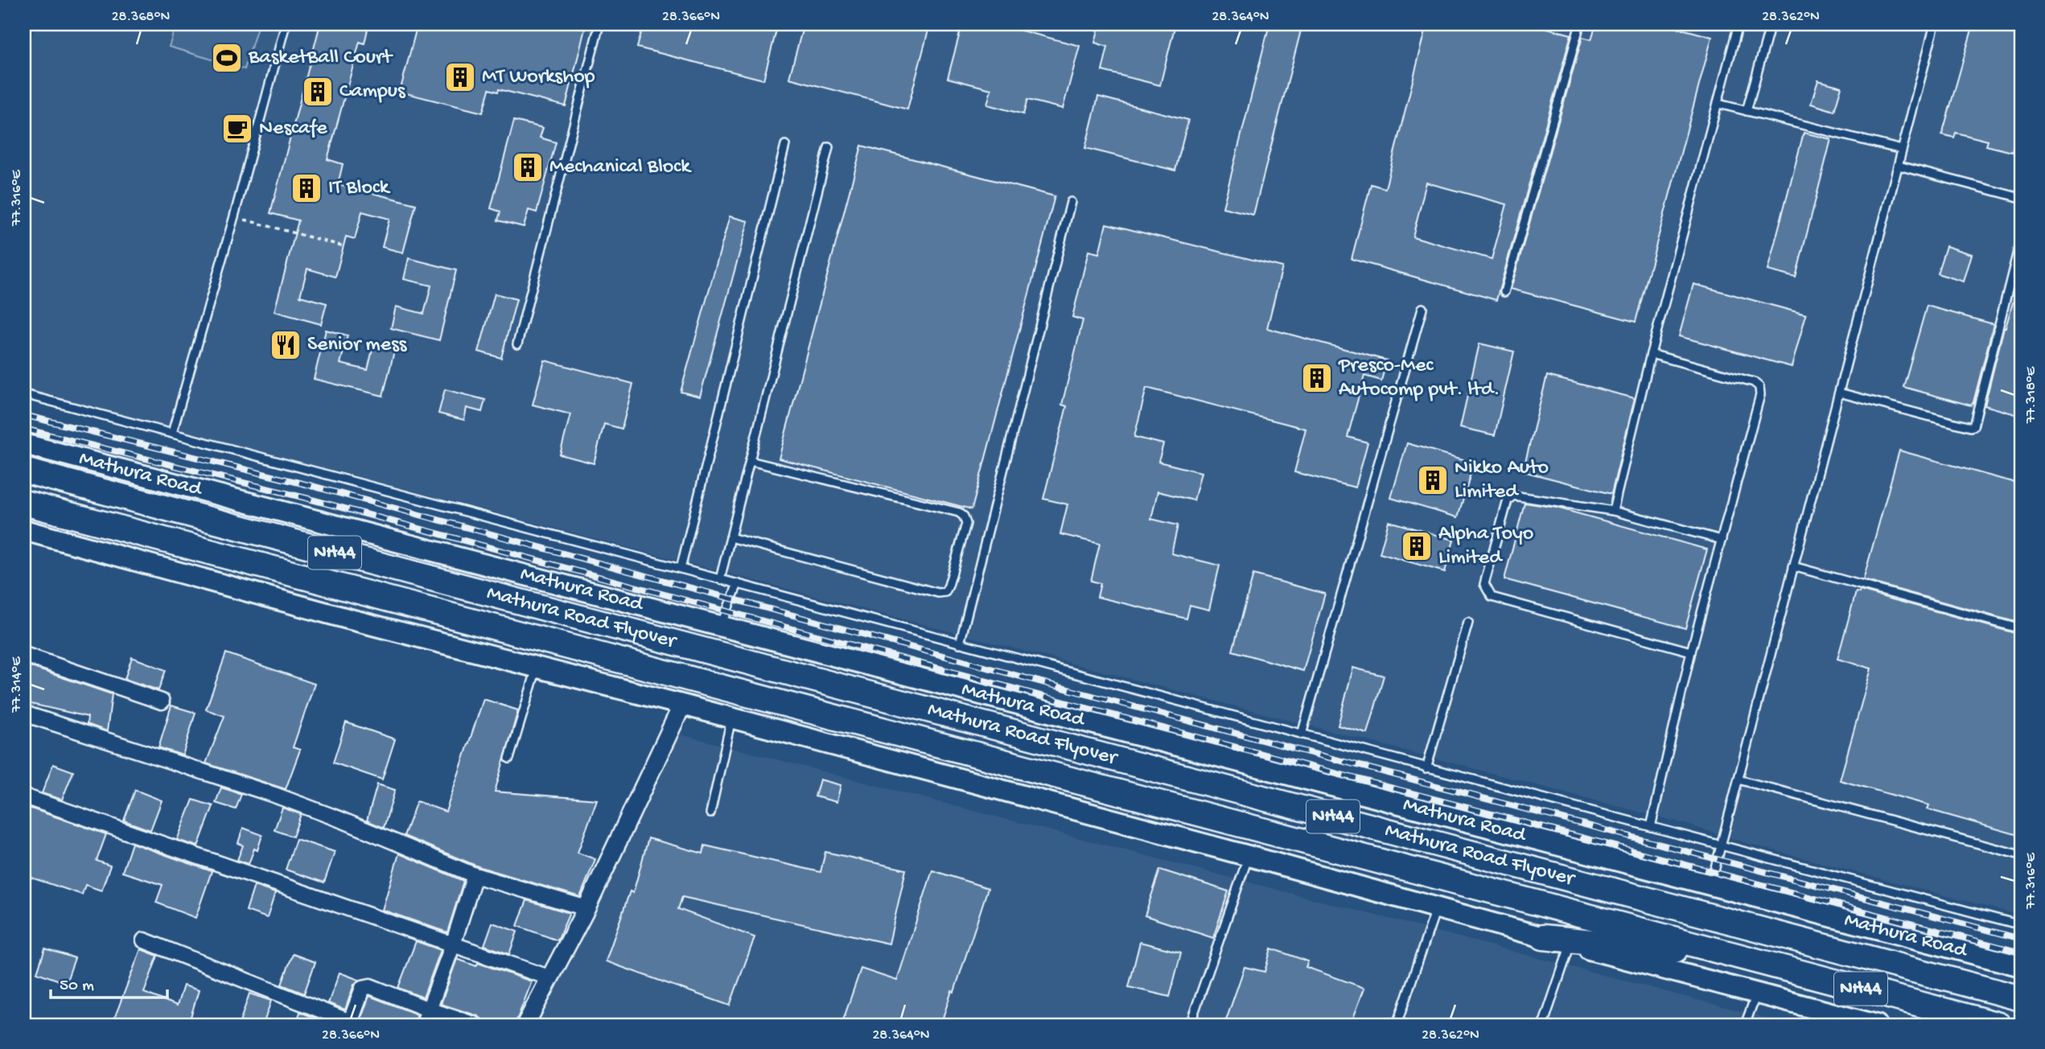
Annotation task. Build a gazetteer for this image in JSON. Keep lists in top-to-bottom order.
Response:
{
  "streets": {
    "highway": ["NH44", "Mathura Road Flyover"],
    "main road": ["Mathura Road"]
  },
  "crossings": [
    ["NH44", "Mathura Road Flyover"]
  ],
  "places": {
    "sports": ["BasketBall Court"],
    "building": [
      "MT Workshop",
      "Campus",
      "Mechanical Block",
      "IT Block",
      "Presco-Mec Autocomp pvt. ltd.",
      "Nikko Auto Limited",
      "Alpha Toyo Limited"
    ],
    "cafe": ["Nescafe"],
    "restaurant": ["Senior mess"]
  },
  "scale_bar": "50 m",
  "coordinates": [
    "28.368°N",
    "28.366°N",
    "28.364°N",
    "28.362°N",
    "77.316°E",
    "77.318°E",
    "77.314°E"
  ]
}
